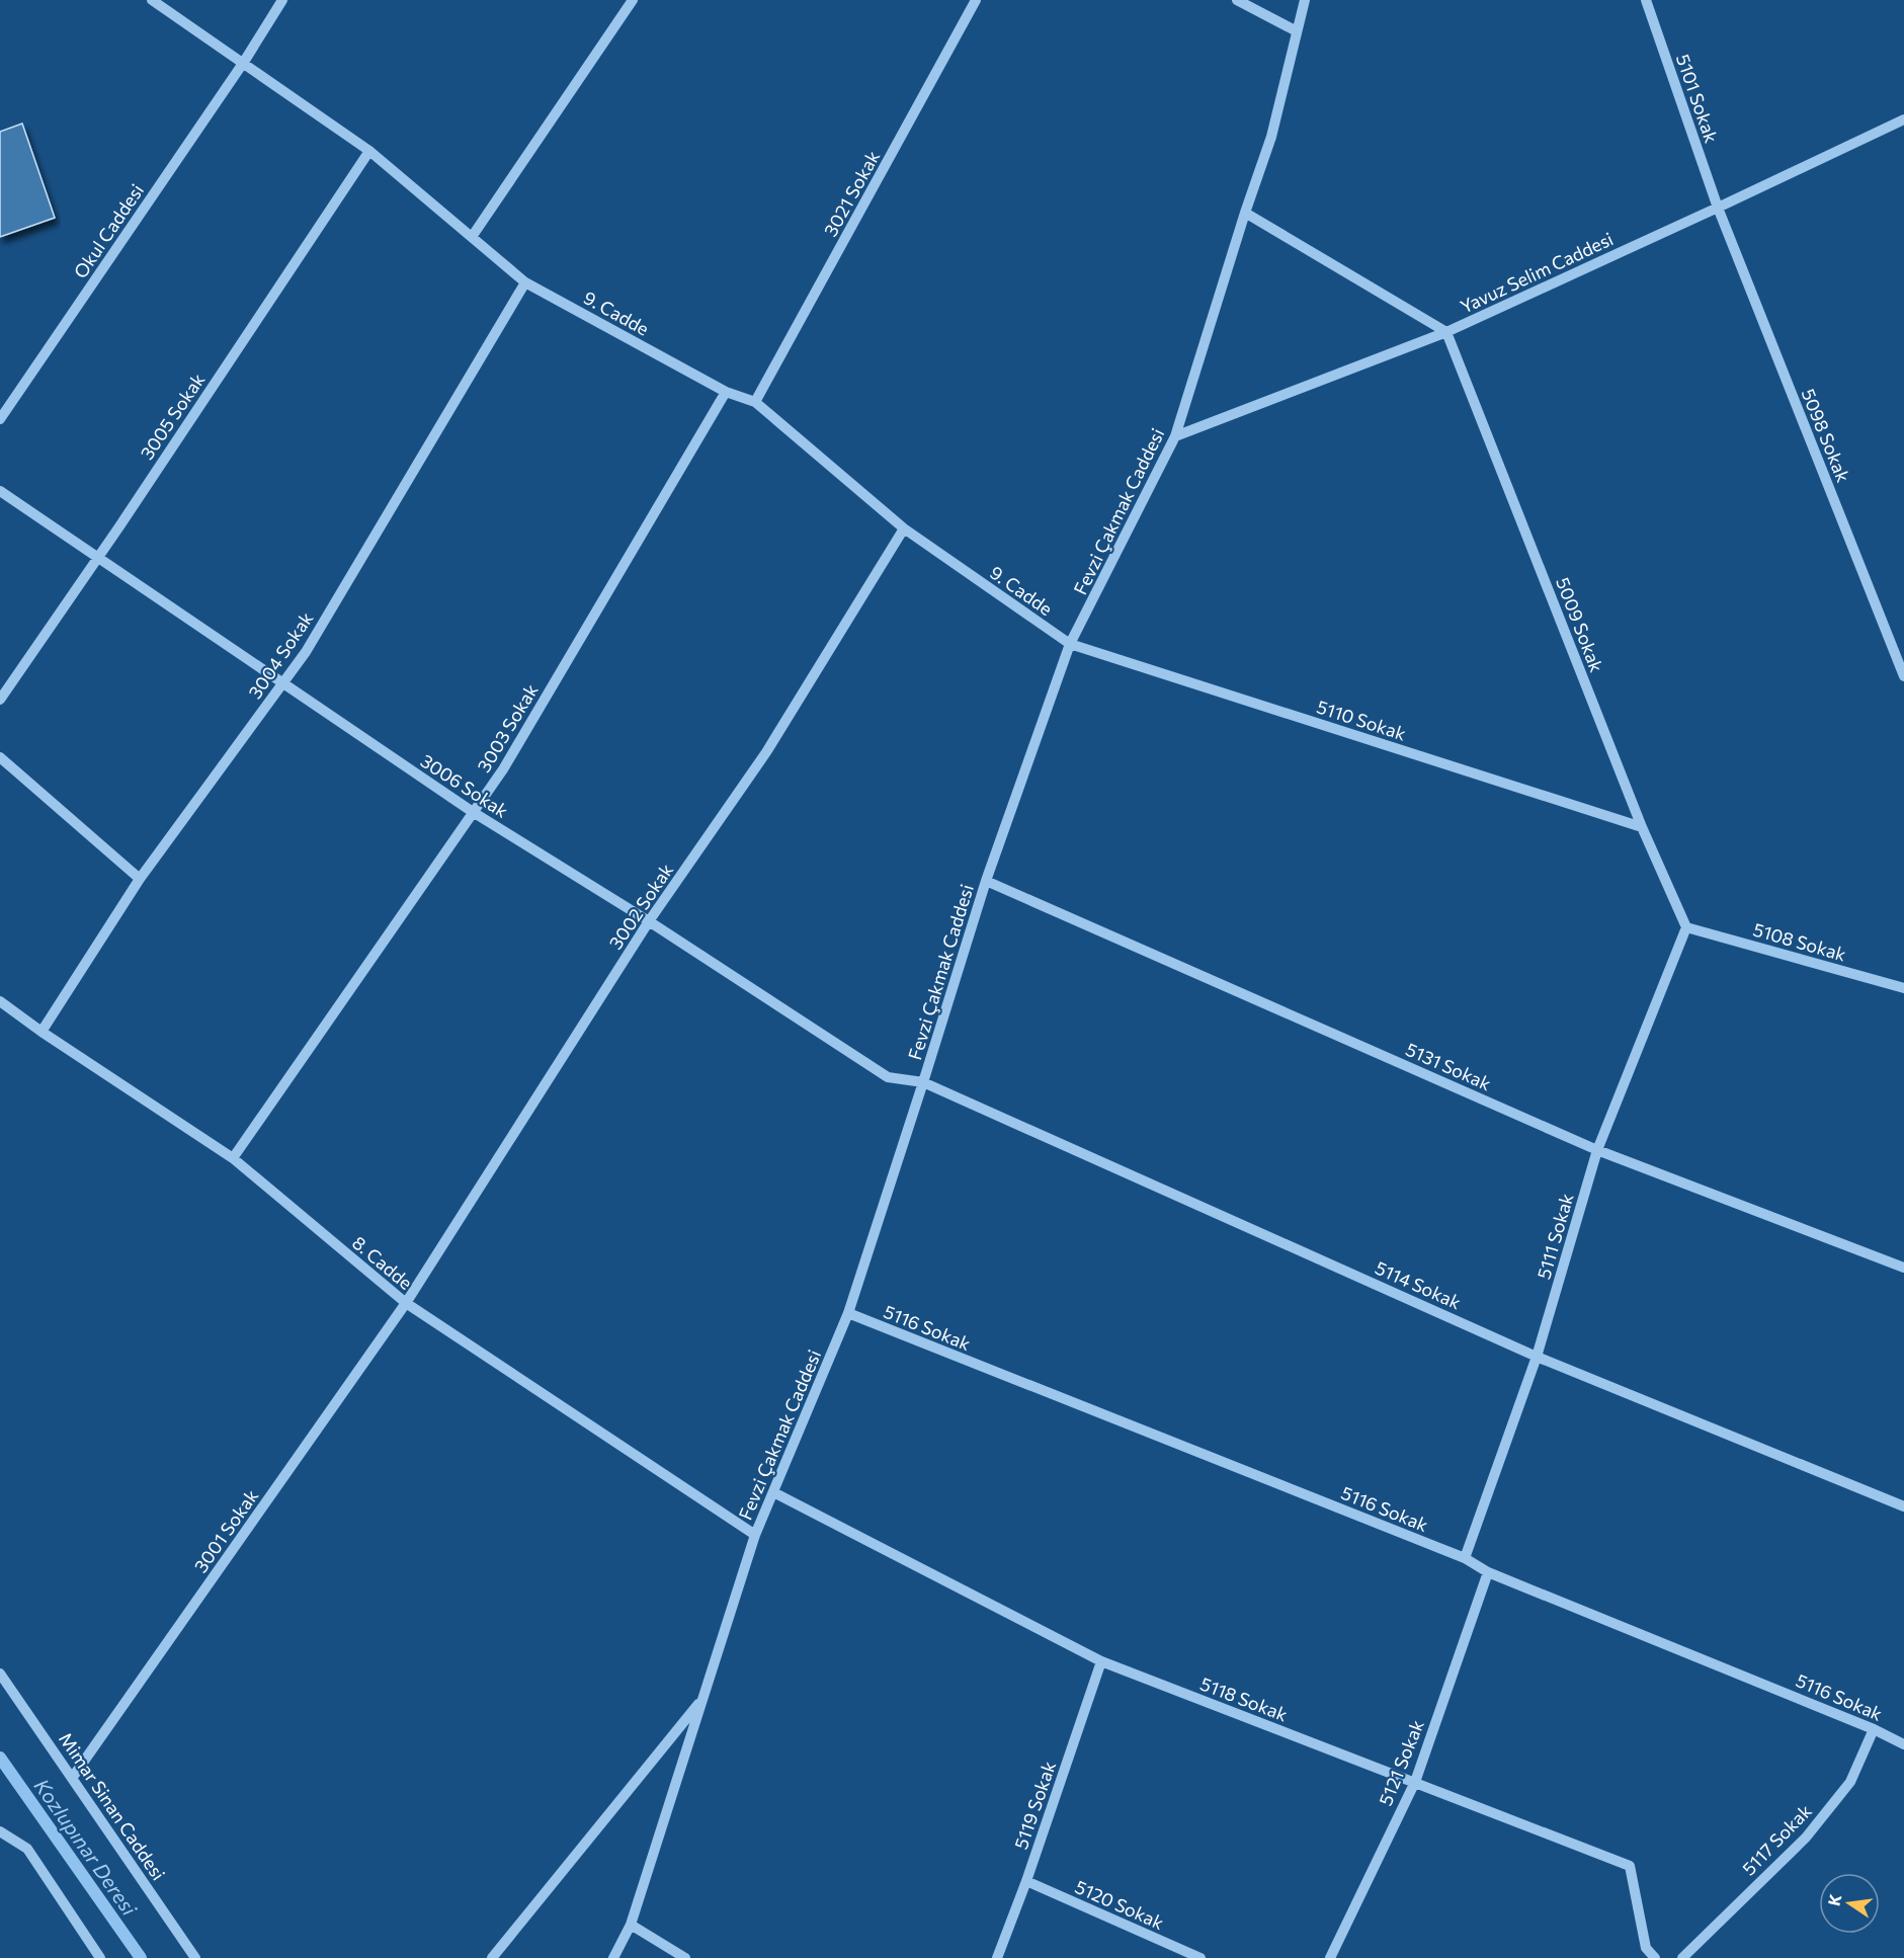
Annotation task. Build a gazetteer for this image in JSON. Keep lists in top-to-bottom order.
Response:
{
  "streets": {
    "street": [
      "5101 Sokak",
      "3021 Sokak",
      "Okul Caddesi",
      "Yavuz Selim Caddesi",
      "9. Cadde",
      "3005 Sokak",
      "5098 Sokak",
      "Fevzi Çakmak Caddesi",
      "5009 Sokak",
      "3004 Sokak",
      "5110 Sokak",
      "3003 Sokak",
      "3006 Sokak",
      "3002 Sokak",
      "5108 Sokak",
      "5131 Sokak",
      "5111 Sokak",
      "8. Cadde",
      "5114 Sokak",
      "5116 Sokak",
      "3001 Sokak",
      "5118 Sokak",
      "5121 Sokak",
      "5119 Sokak",
      "Mimar Sinan Caddesi",
      "5117 Sokak",
      "5120 Sokak"
    ]
  },
  "crossings": [
    ["5101 Sokak", "Yavuz Selim Caddesi"],
    ["5101 Sokak", "5098 Sokak"],
    ["3021 Sokak", "9. Cadde"],
    ["Okul Caddesi", "9. Cadde"],
    ["Yavuz Selim Caddesi", "5098 Sokak"],
    ["Yavuz Selim Caddesi", "Fevzi Çakmak Caddesi"],
    ["Yavuz Selim Caddesi", "5009 Sokak"],
    ["9. Cadde", "3005 Sokak"],
    ["9. Cadde", "Fevzi Çakmak Caddesi"],
    ["9. Cadde", "3004 Sokak"],
    ["9. Cadde", "5110 Sokak"],
    ["9. Cadde", "3003 Sokak"],
    ["9. Cadde", "3002 Sokak"],
    ["3005 Sokak", "3006 Sokak"],
    ["Fevzi Çakmak Caddesi", "5110 Sokak"],
    ["Fevzi Çakmak Caddesi", "3006 Sokak"],
    ["Fevzi Çakmak Caddesi", "5131 Sokak"],
    ["Fevzi Çakmak Caddesi", "8. Cadde"],
    ["Fevzi Çakmak Caddesi", "5114 Sokak"],
    ["Fevzi Çakmak Caddesi", "5116 Sokak"],
    ["Fevzi Çakmak Caddesi", "5118 Sokak"],
    ["5009 Sokak", "5110 Sokak"],
    ["5009 Sokak", "5108 Sokak"],
    ["5009 Sokak", "5111 Sokak"],
    ["3004 Sokak", "3006 Sokak"],
    ["3004 Sokak", "8. Cadde"],
    ["3003 Sokak", "3006 Sokak"],
    ["3003 Sokak", "8. Cadde"],
    ["3006 Sokak", "3002 Sokak"],
    ["3006 Sokak", "5114 Sokak"],
    ["3002 Sokak", "8. Cadde"],
    ["3002 Sokak", "3001 Sokak"],
    ["5108 Sokak", "5111 Sokak"],
    ["5131 Sokak", "5111 Sokak"],
    ["5111 Sokak", "5114 Sokak"],
    ["5111 Sokak", "5116 Sokak"],
    ["8. Cadde", "3001 Sokak"],
    ["5116 Sokak", "5121 Sokak"],
    ["5116 Sokak", "5117 Sokak"],
    ["3001 Sokak", "Mimar Sinan Caddesi"],
    ["5118 Sokak", "5121 Sokak"],
    ["5118 Sokak", "5119 Sokak"],
    ["5119 Sokak", "5120 Sokak"]
  ],
  "water": ["Kozlupınar Deresi"],
  "north": "left"
}
